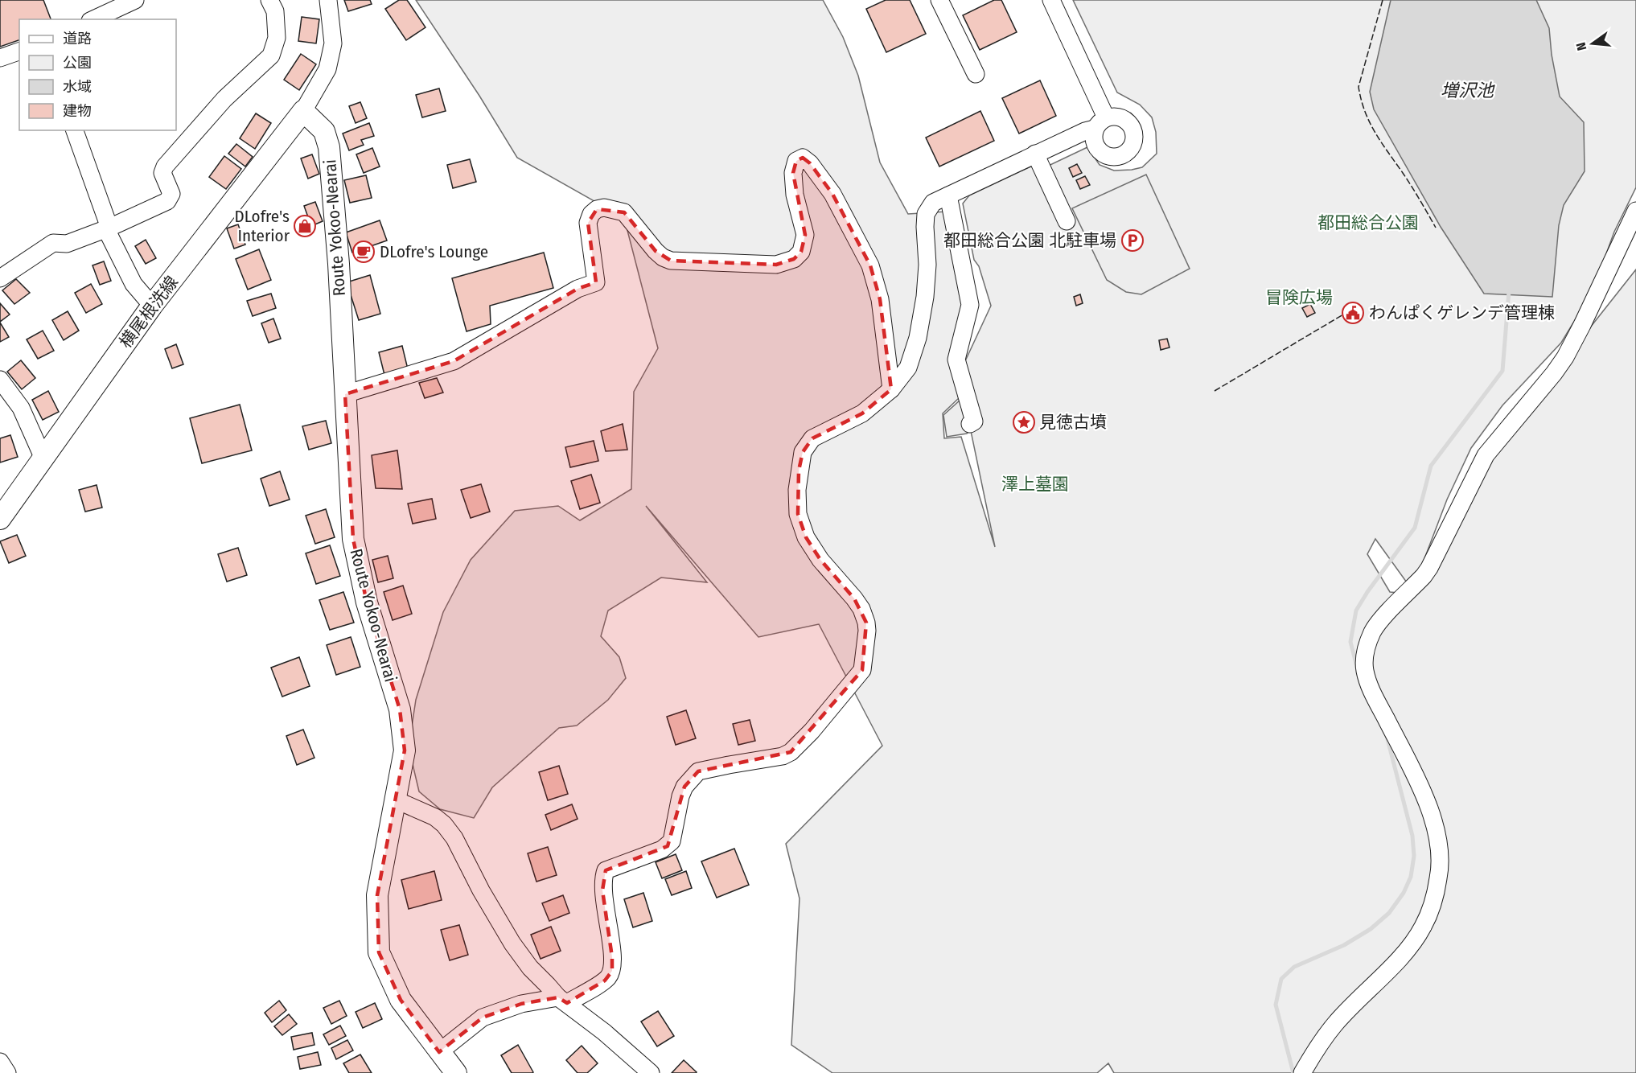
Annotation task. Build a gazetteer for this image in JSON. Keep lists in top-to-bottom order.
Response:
{
  "streets": {
    "main road": ["Route Yokoo-Nearai", "横尾根洗線"]
  },
  "crossings": [
    ["Route Yokoo-Nearai", "横尾根洗線"]
  ],
  "water": ["増沢池"],
  "parks": ["都田総合公園", "冒険広場", "澤上墓園"],
  "places": {
    "shop": ["DLofre's Interior"],
    "parking": ["都田総合公園 北駐車場"],
    "cafe": ["DLofre's Lounge"],
    "public building": ["わんぱくゲレンデ管理棟"],
    "place": ["見徳古墳"]
  },
  "legend": [
    "道路",
    "公園",
    "水域",
    "建物"
  ],
  "north": "left"
}
